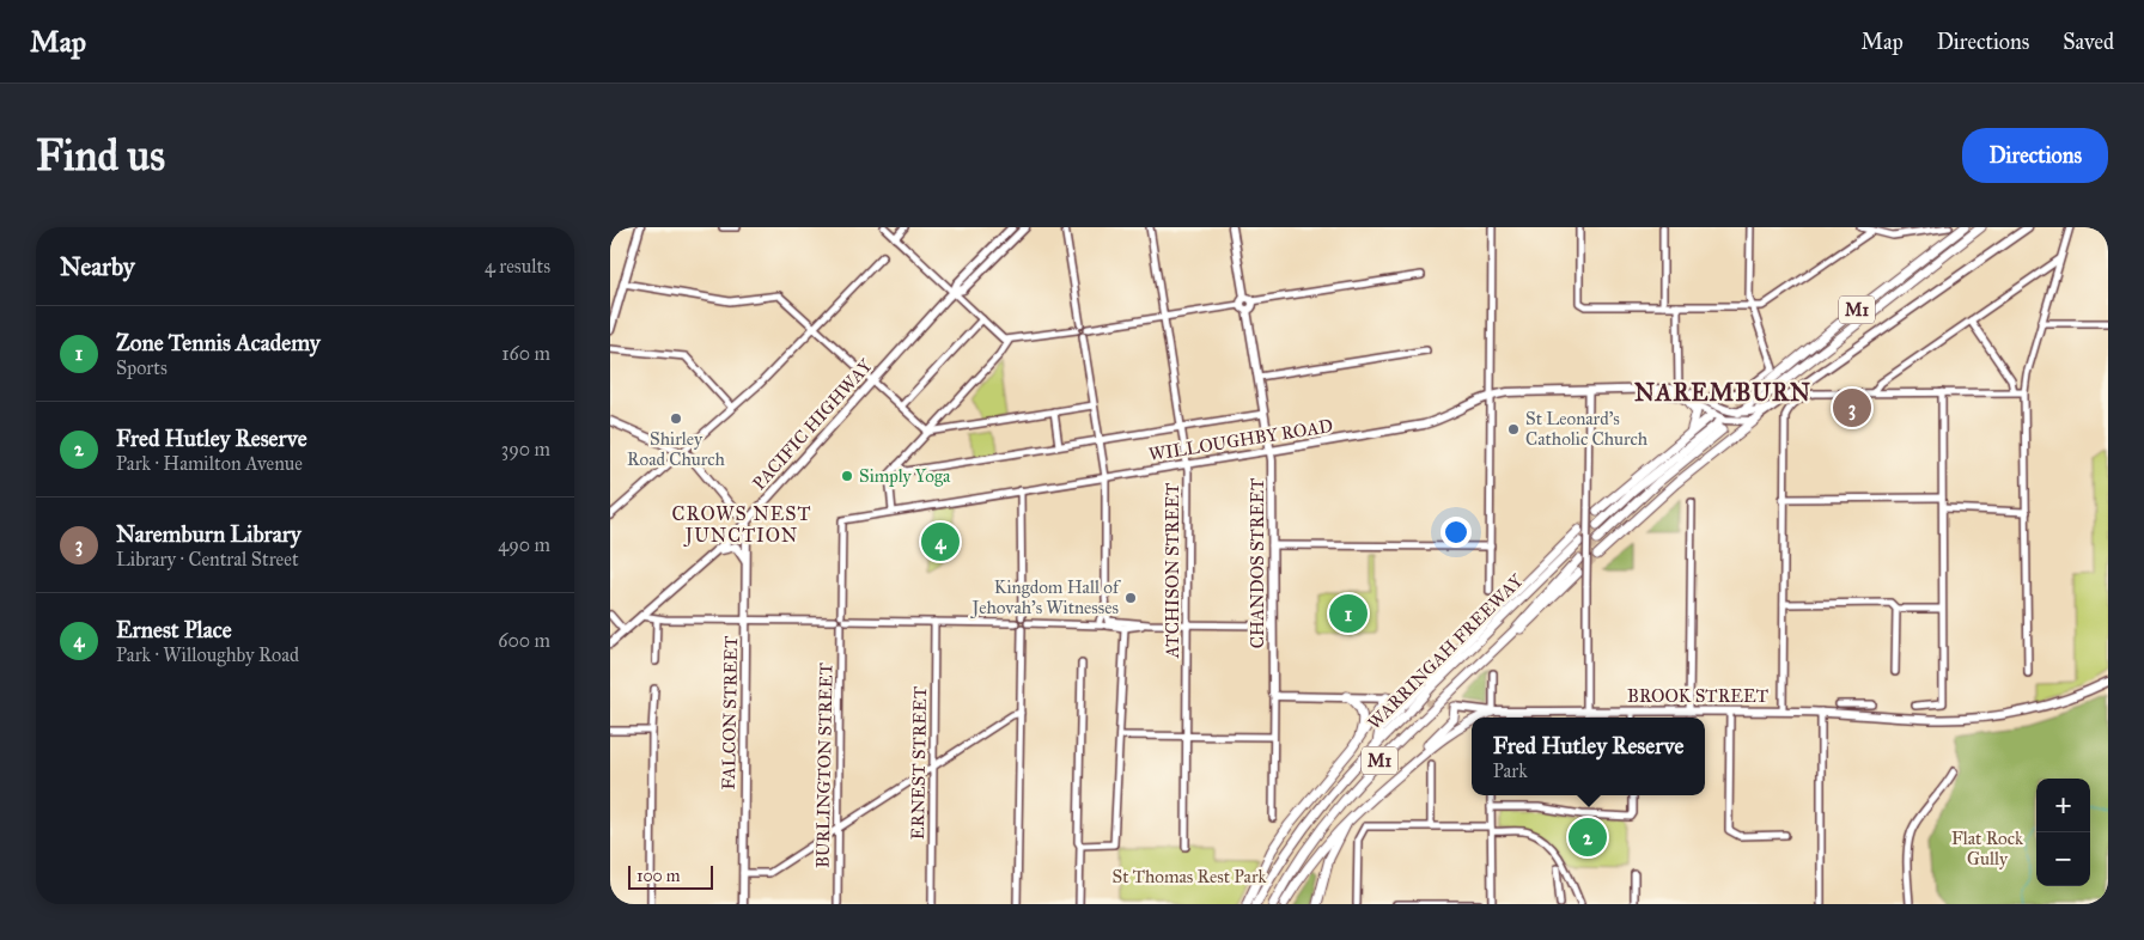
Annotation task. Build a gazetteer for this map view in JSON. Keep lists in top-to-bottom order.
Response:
{
  "streets": {
    "highway": ["M1", "WARRINGAH FREEWAY"],
    "main road": [
      "PACIFIC HIGHWAY",
      "WILLOUGHBY ROAD",
      "CHANDOS STREET",
      "BROOK STREET",
      "FALCON STREET"
    ],
    "street": ["ATCHISON STREET", "ERNEST STREET", "BURLINGTON STREET"]
  },
  "crossings": [
    ["PACIFIC HIGHWAY", "FALCON STREET"],
    ["WILLOUGHBY ROAD", "CHANDOS STREET"],
    ["WILLOUGHBY ROAD", "ATCHISON STREET"],
    ["WILLOUGHBY ROAD", "BURLINGTON STREET"]
  ],
  "districts": ["NAREMBURN", "CROWS NEST JUNCTION"],
  "parks": ["Flat Rock Gully", "St Thomas Rest Park"],
  "places": [
    "Shirley Road Church",
    "St Leonard's Catholic Church",
    "Simply Yoga",
    "Kingdom Hall of Jehovah's Witnesses"
  ],
  "scale_bar": "100 m",
  "page": {
    "header": "Map",
    "nav": ["Map", "Directions", "Saved"],
    "buttons": "Directions",
    "title": "Find us",
    "heading": ["Nearby", "4 results"],
    "list": [
      {
        "mark": "1",
        "name": "Zone Tennis Academy",
        "note": "Sports",
        "value": "160 m"
      },
      {
        "mark": "2",
        "name": "Fred Hutley Reserve",
        "note": "Park · Hamilton Avenue",
        "value": "390 m"
      },
      {
        "mark": "3",
        "name": "Naremburn Library",
        "note": "Library · Central Street",
        "value": "490 m"
      },
      {
        "mark": "4",
        "name": "Ernest Place",
        "note": "Park · Willoughby Road",
        "value": "600 m"
      }
    ],
    "pins": [
      "3",
      "4",
      "1",
      "2"
    ],
    "popup": ["Fred Hutley Reserve", "Park"],
    "map_buttons": ["+", "−"],
    "scale": "100 m"
  }
}
